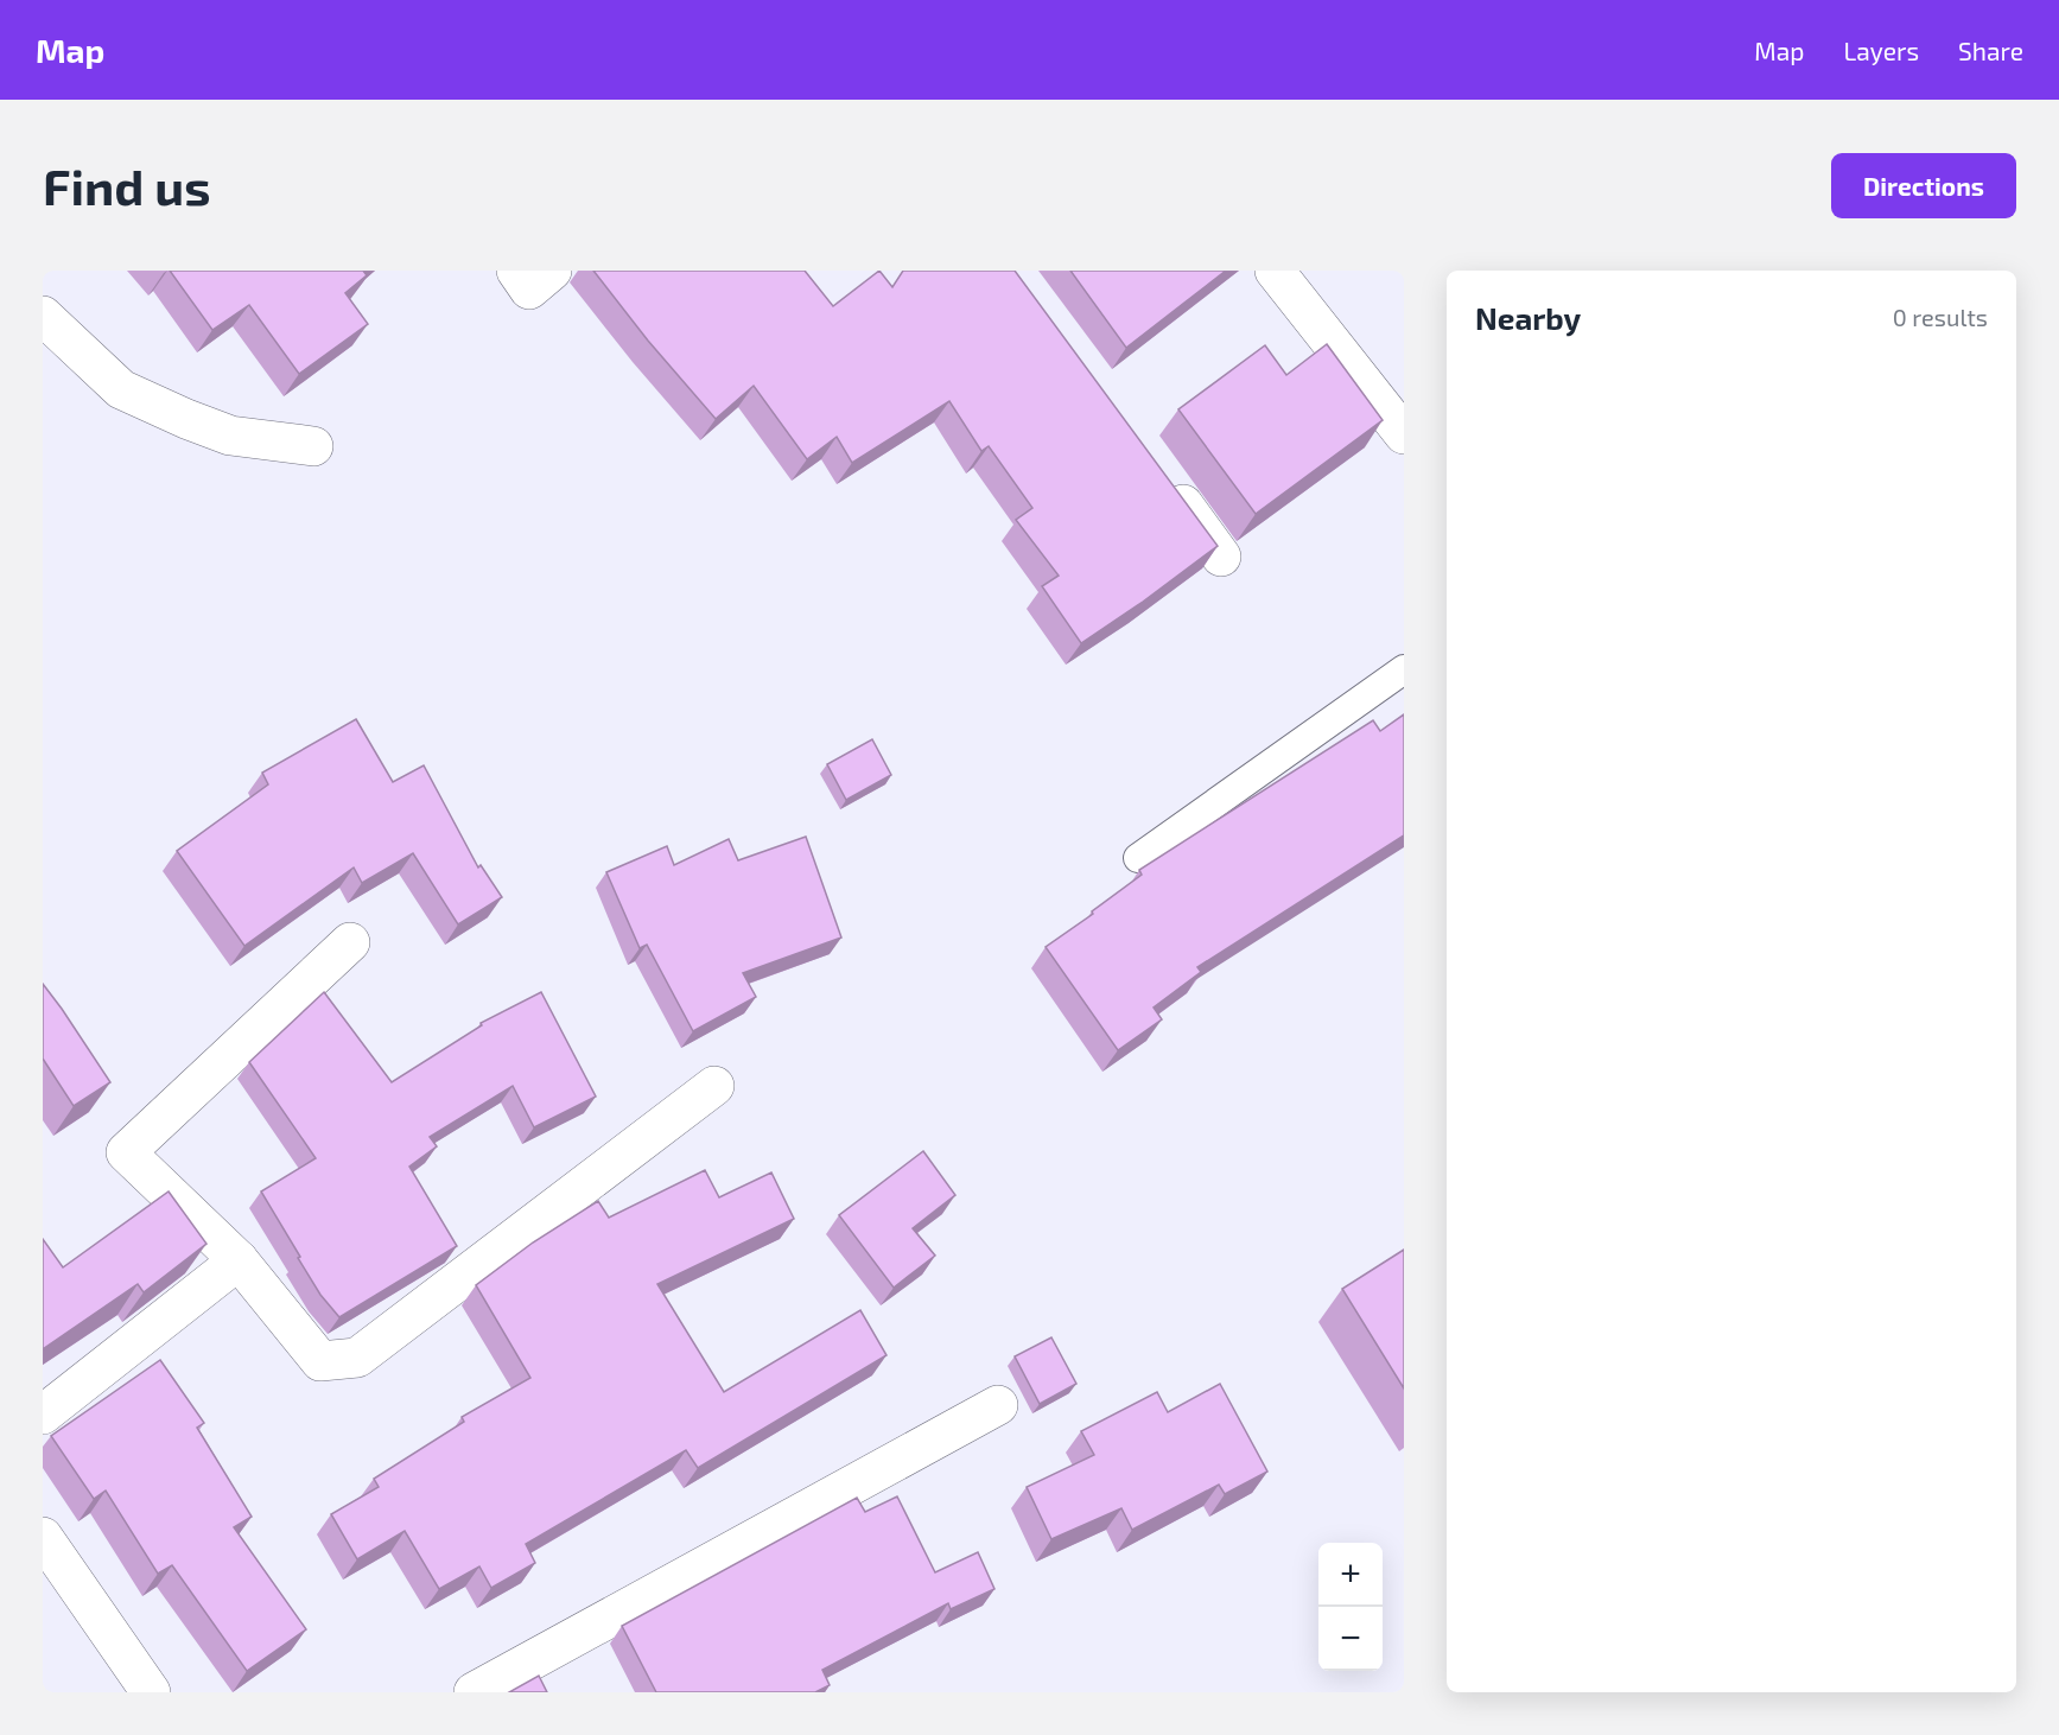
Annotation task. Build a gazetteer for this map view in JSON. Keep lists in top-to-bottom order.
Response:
{
  "page": {
    "header": "Map",
    "nav": ["Map", "Layers", "Share"],
    "buttons": "Directions",
    "title": "Find us",
    "heading": ["Nearby", "0 results"],
    "map_buttons": ["+", "−"]
  }
}
